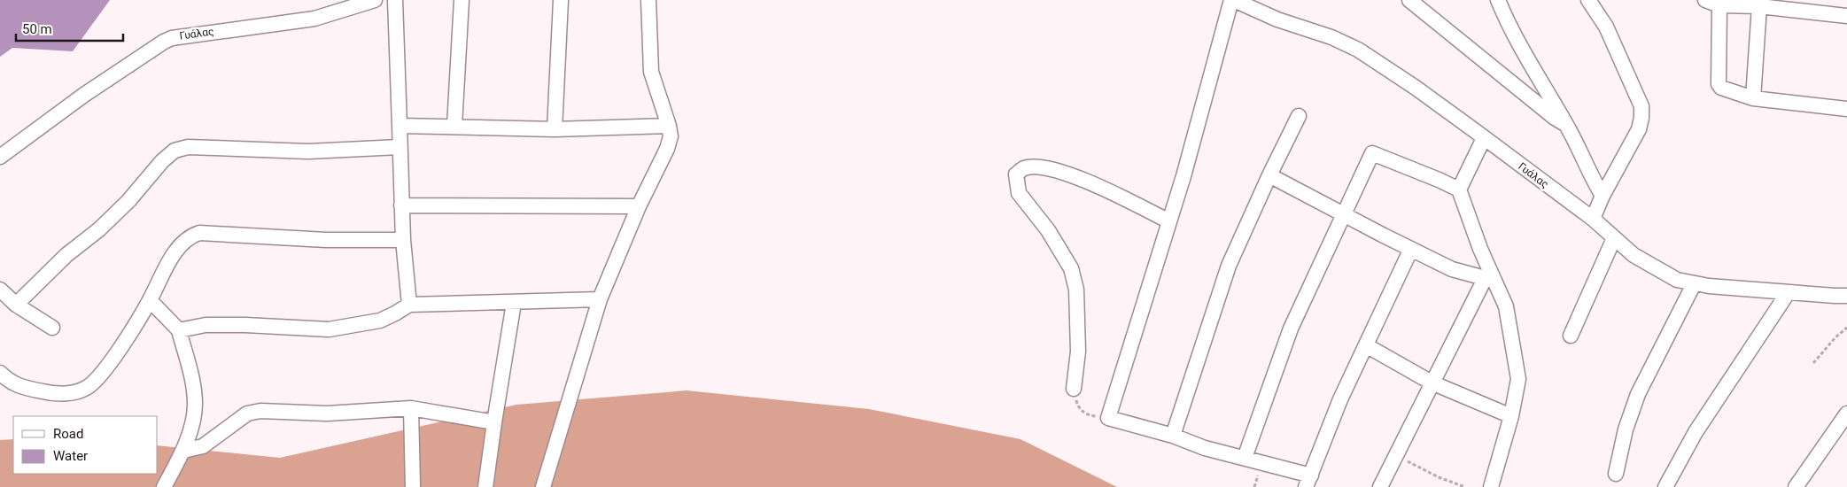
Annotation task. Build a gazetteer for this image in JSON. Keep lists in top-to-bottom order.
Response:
{
  "streets": {
    "street": ["Γυάλας"]
  },
  "legend": ["Road", "Water"],
  "scale_bar": "50 m"
}
